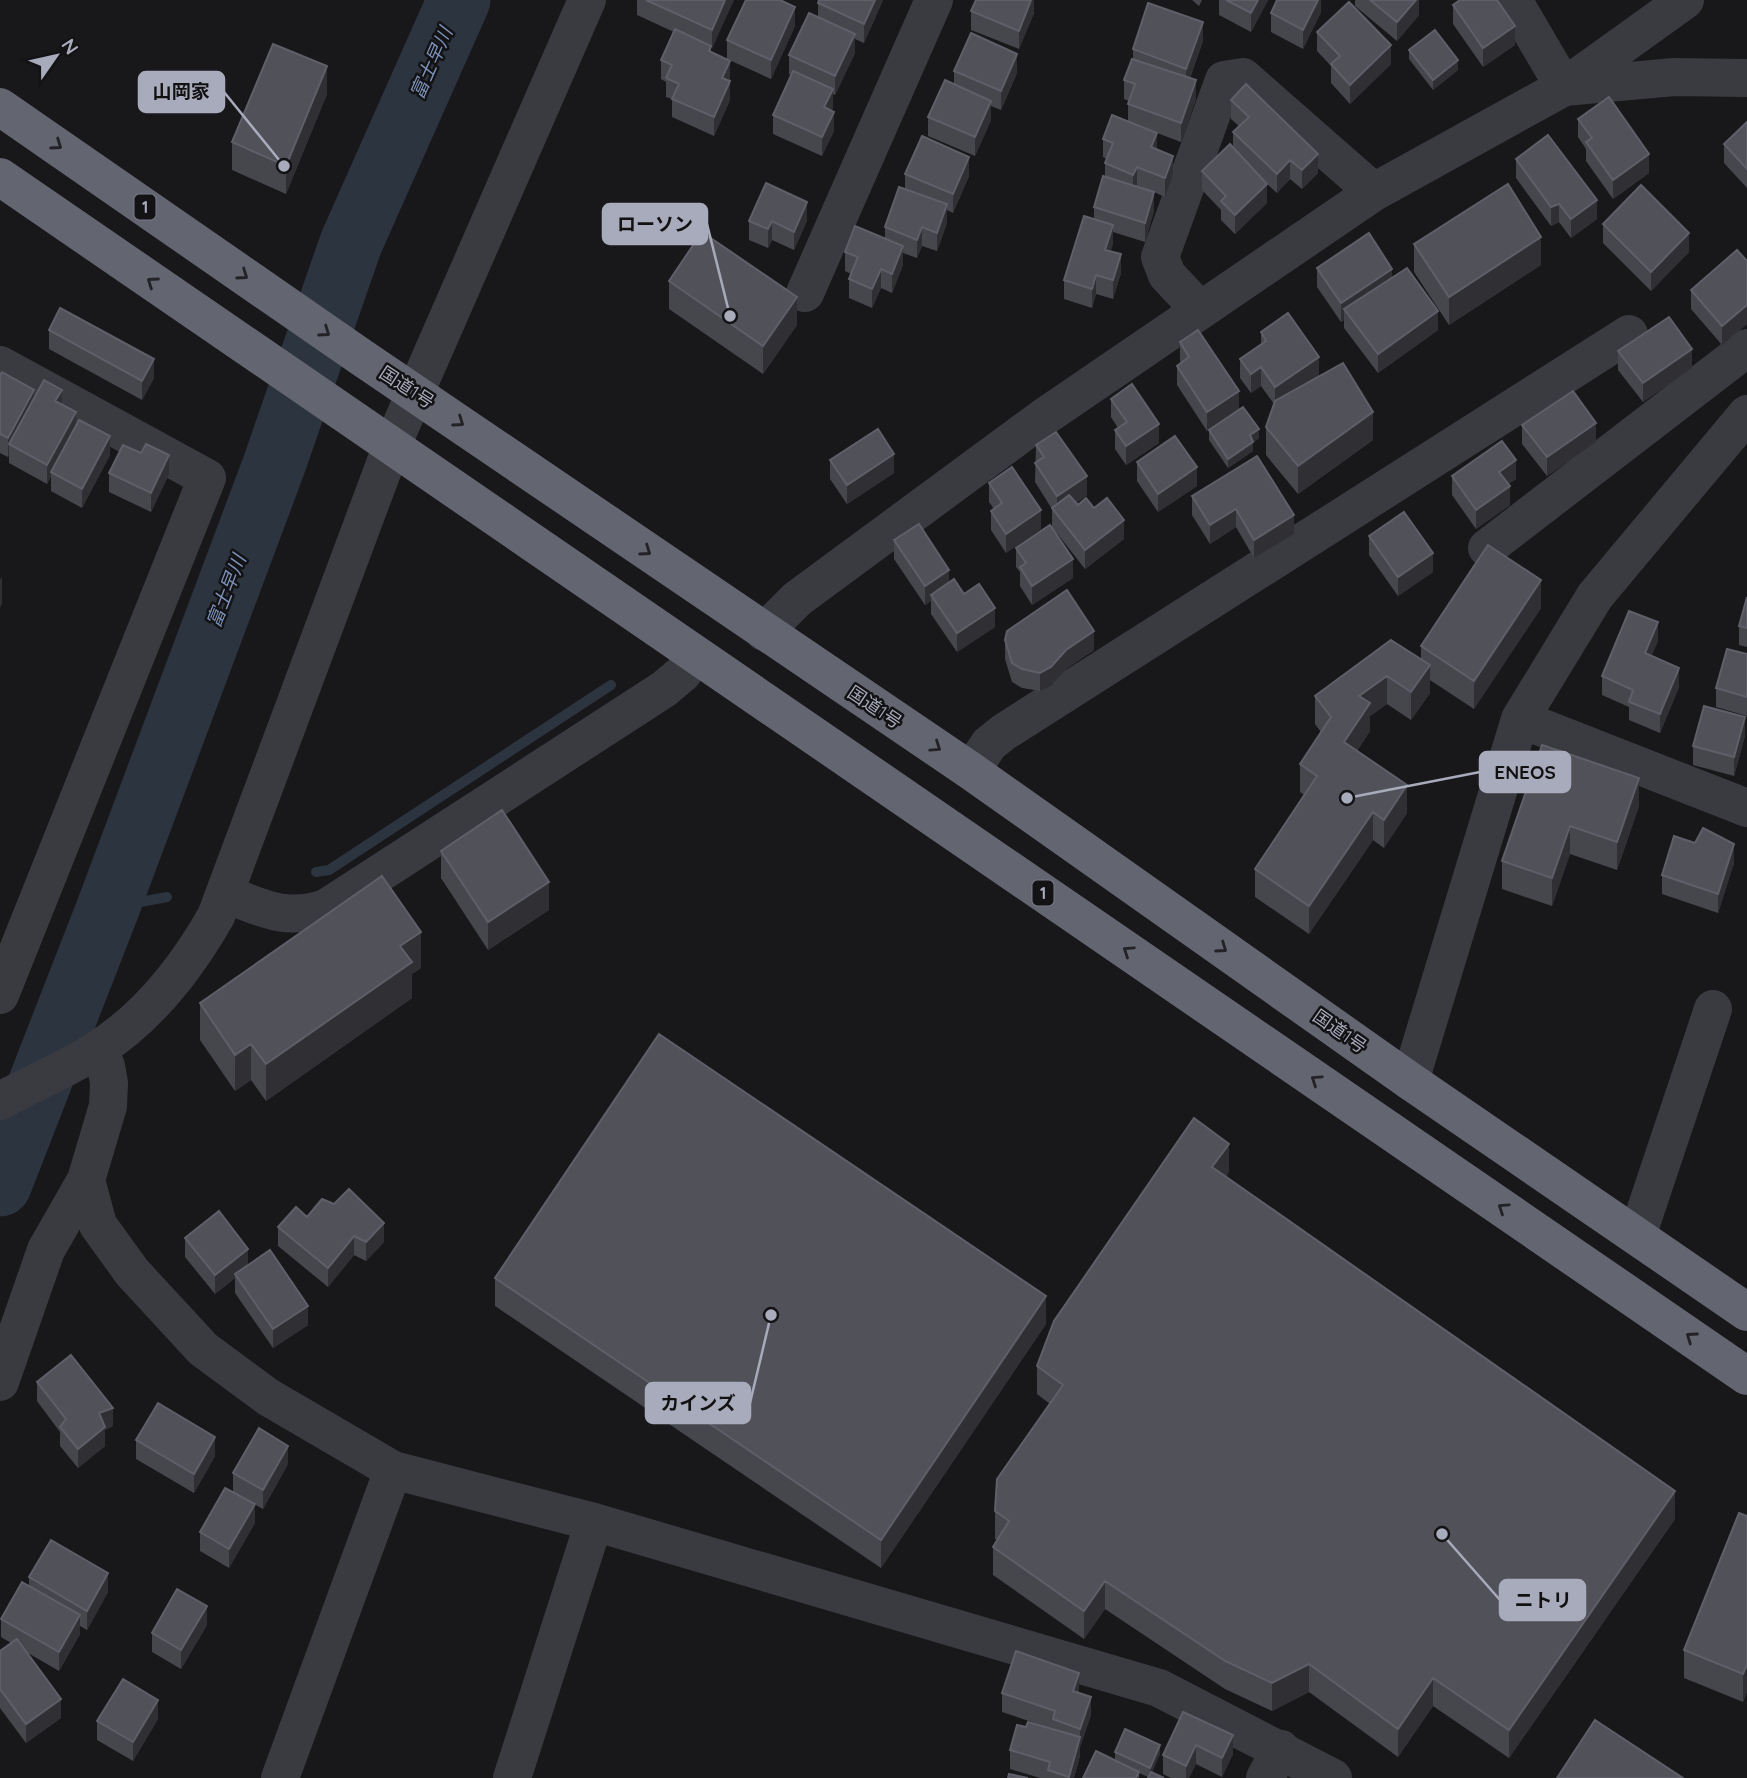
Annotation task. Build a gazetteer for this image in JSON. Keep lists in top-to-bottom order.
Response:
{
  "streets": {
    "highway": ["1", "国道1号"]
  },
  "water": ["富士早川"],
  "places": [
    "山岡家",
    "ローソン",
    "ENEOS",
    "カインズ",
    "ニトリ"
  ],
  "north": "top right"
}
